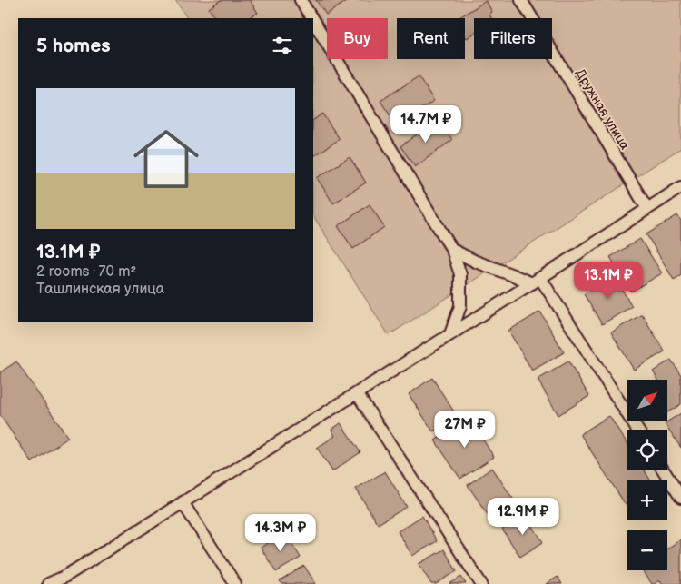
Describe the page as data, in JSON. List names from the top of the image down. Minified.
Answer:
{"streets":{"street":["Дружная улица"]},"north":"top right","page":{"chip":["Buy","Rent","Filters"],"heading":"5 homes","list":[{"name":"13.1M ₽","note":"2 rooms · 70 m² · Ташлинская улица"}],"price":["14.7M ₽","13.1M ₽","27M ₽","12.9M ₽","14.3M ₽"],"map_buttons":["+","−"]}}
